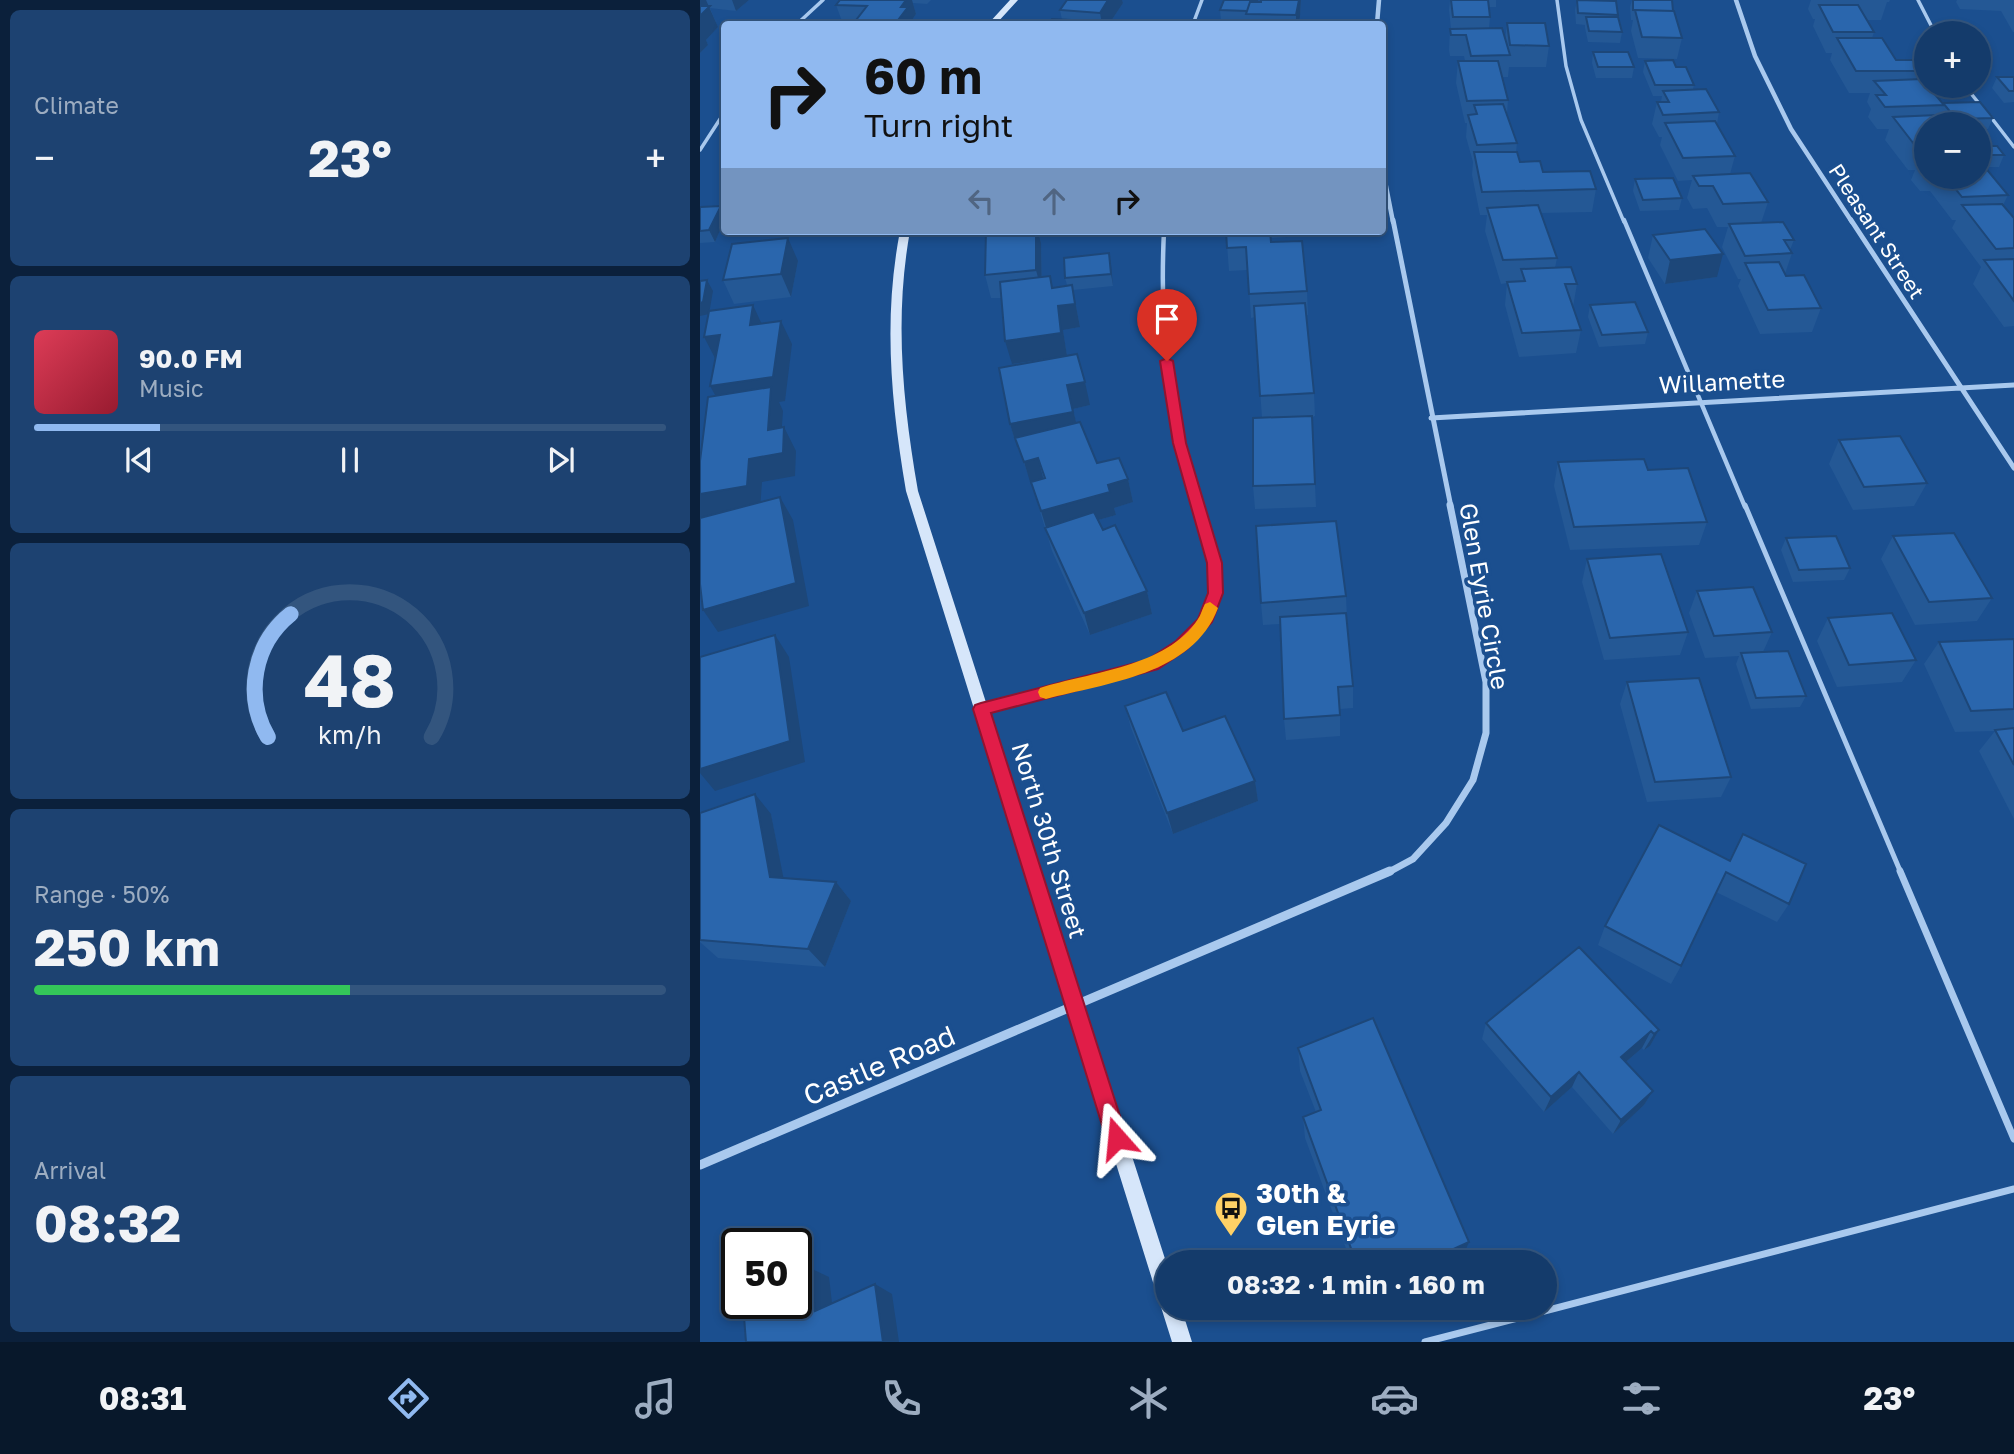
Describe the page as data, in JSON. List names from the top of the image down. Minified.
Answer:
{"streets":{"main road":["North 30th Street"],"street":["Pleasant Street","Willamette","Glen Eyrie Circle","Castle Road"]},"crossings":[["Pleasant Street","Willamette"],["Willamette","Glen Eyrie Circle"],["Glen Eyrie Circle","North 30th Street"],["Glen Eyrie Circle","Castle Road"],["North 30th Street","Castle Road"]],"places":{"bus stop":["30th & Glen Eyrie"]},"page":{"tile":["Climate",["Range · 50%","250 km"],["Arrival","08:32"]],"map_buttons":["+","−"],"turn":["60 m","Turn right"],"heat":["−","23°","+"],"song":["90.0 FM","Music"],"limit":"50","trip":"08:32 · 1 min · 160 m","tabs":["08:31","23°"],"gauge":["48","km/h"]}}
